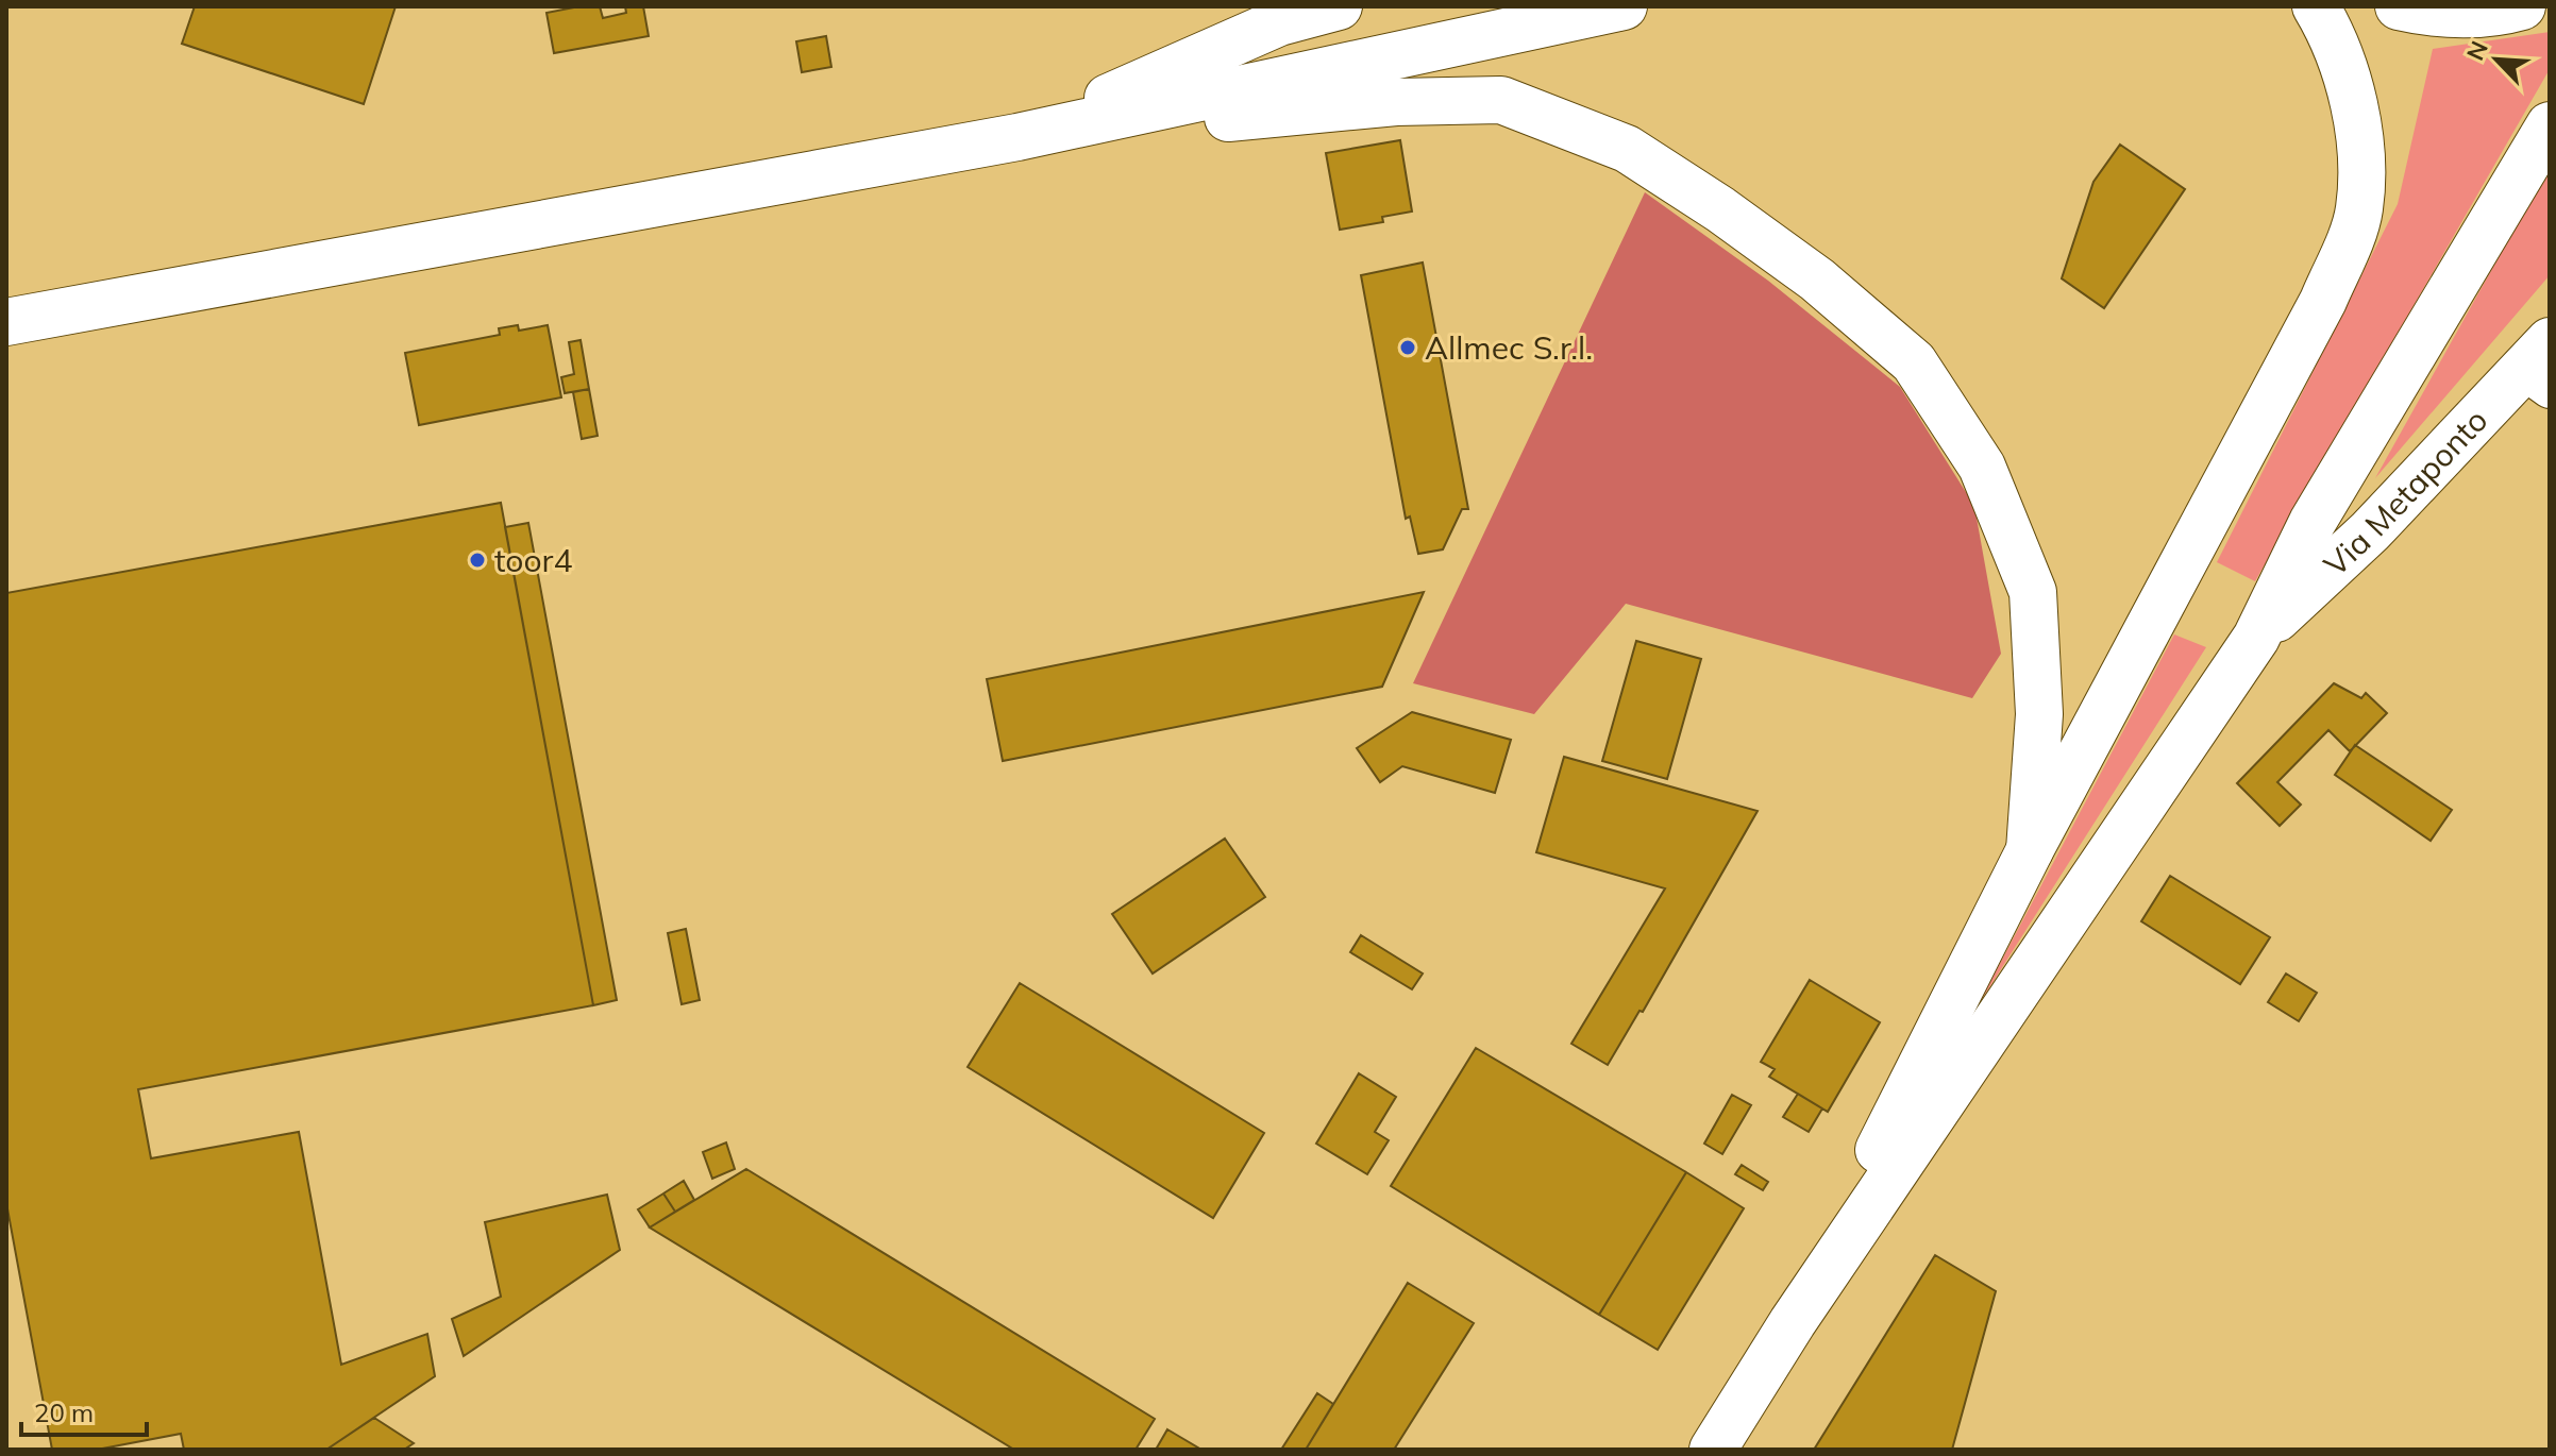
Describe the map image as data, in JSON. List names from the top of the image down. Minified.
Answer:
{"streets":{"main road":["Via Metaponto"]},"places":["Allmec S.r.l.","toor4"],"scale_bar":"20 m","north":"top left"}
